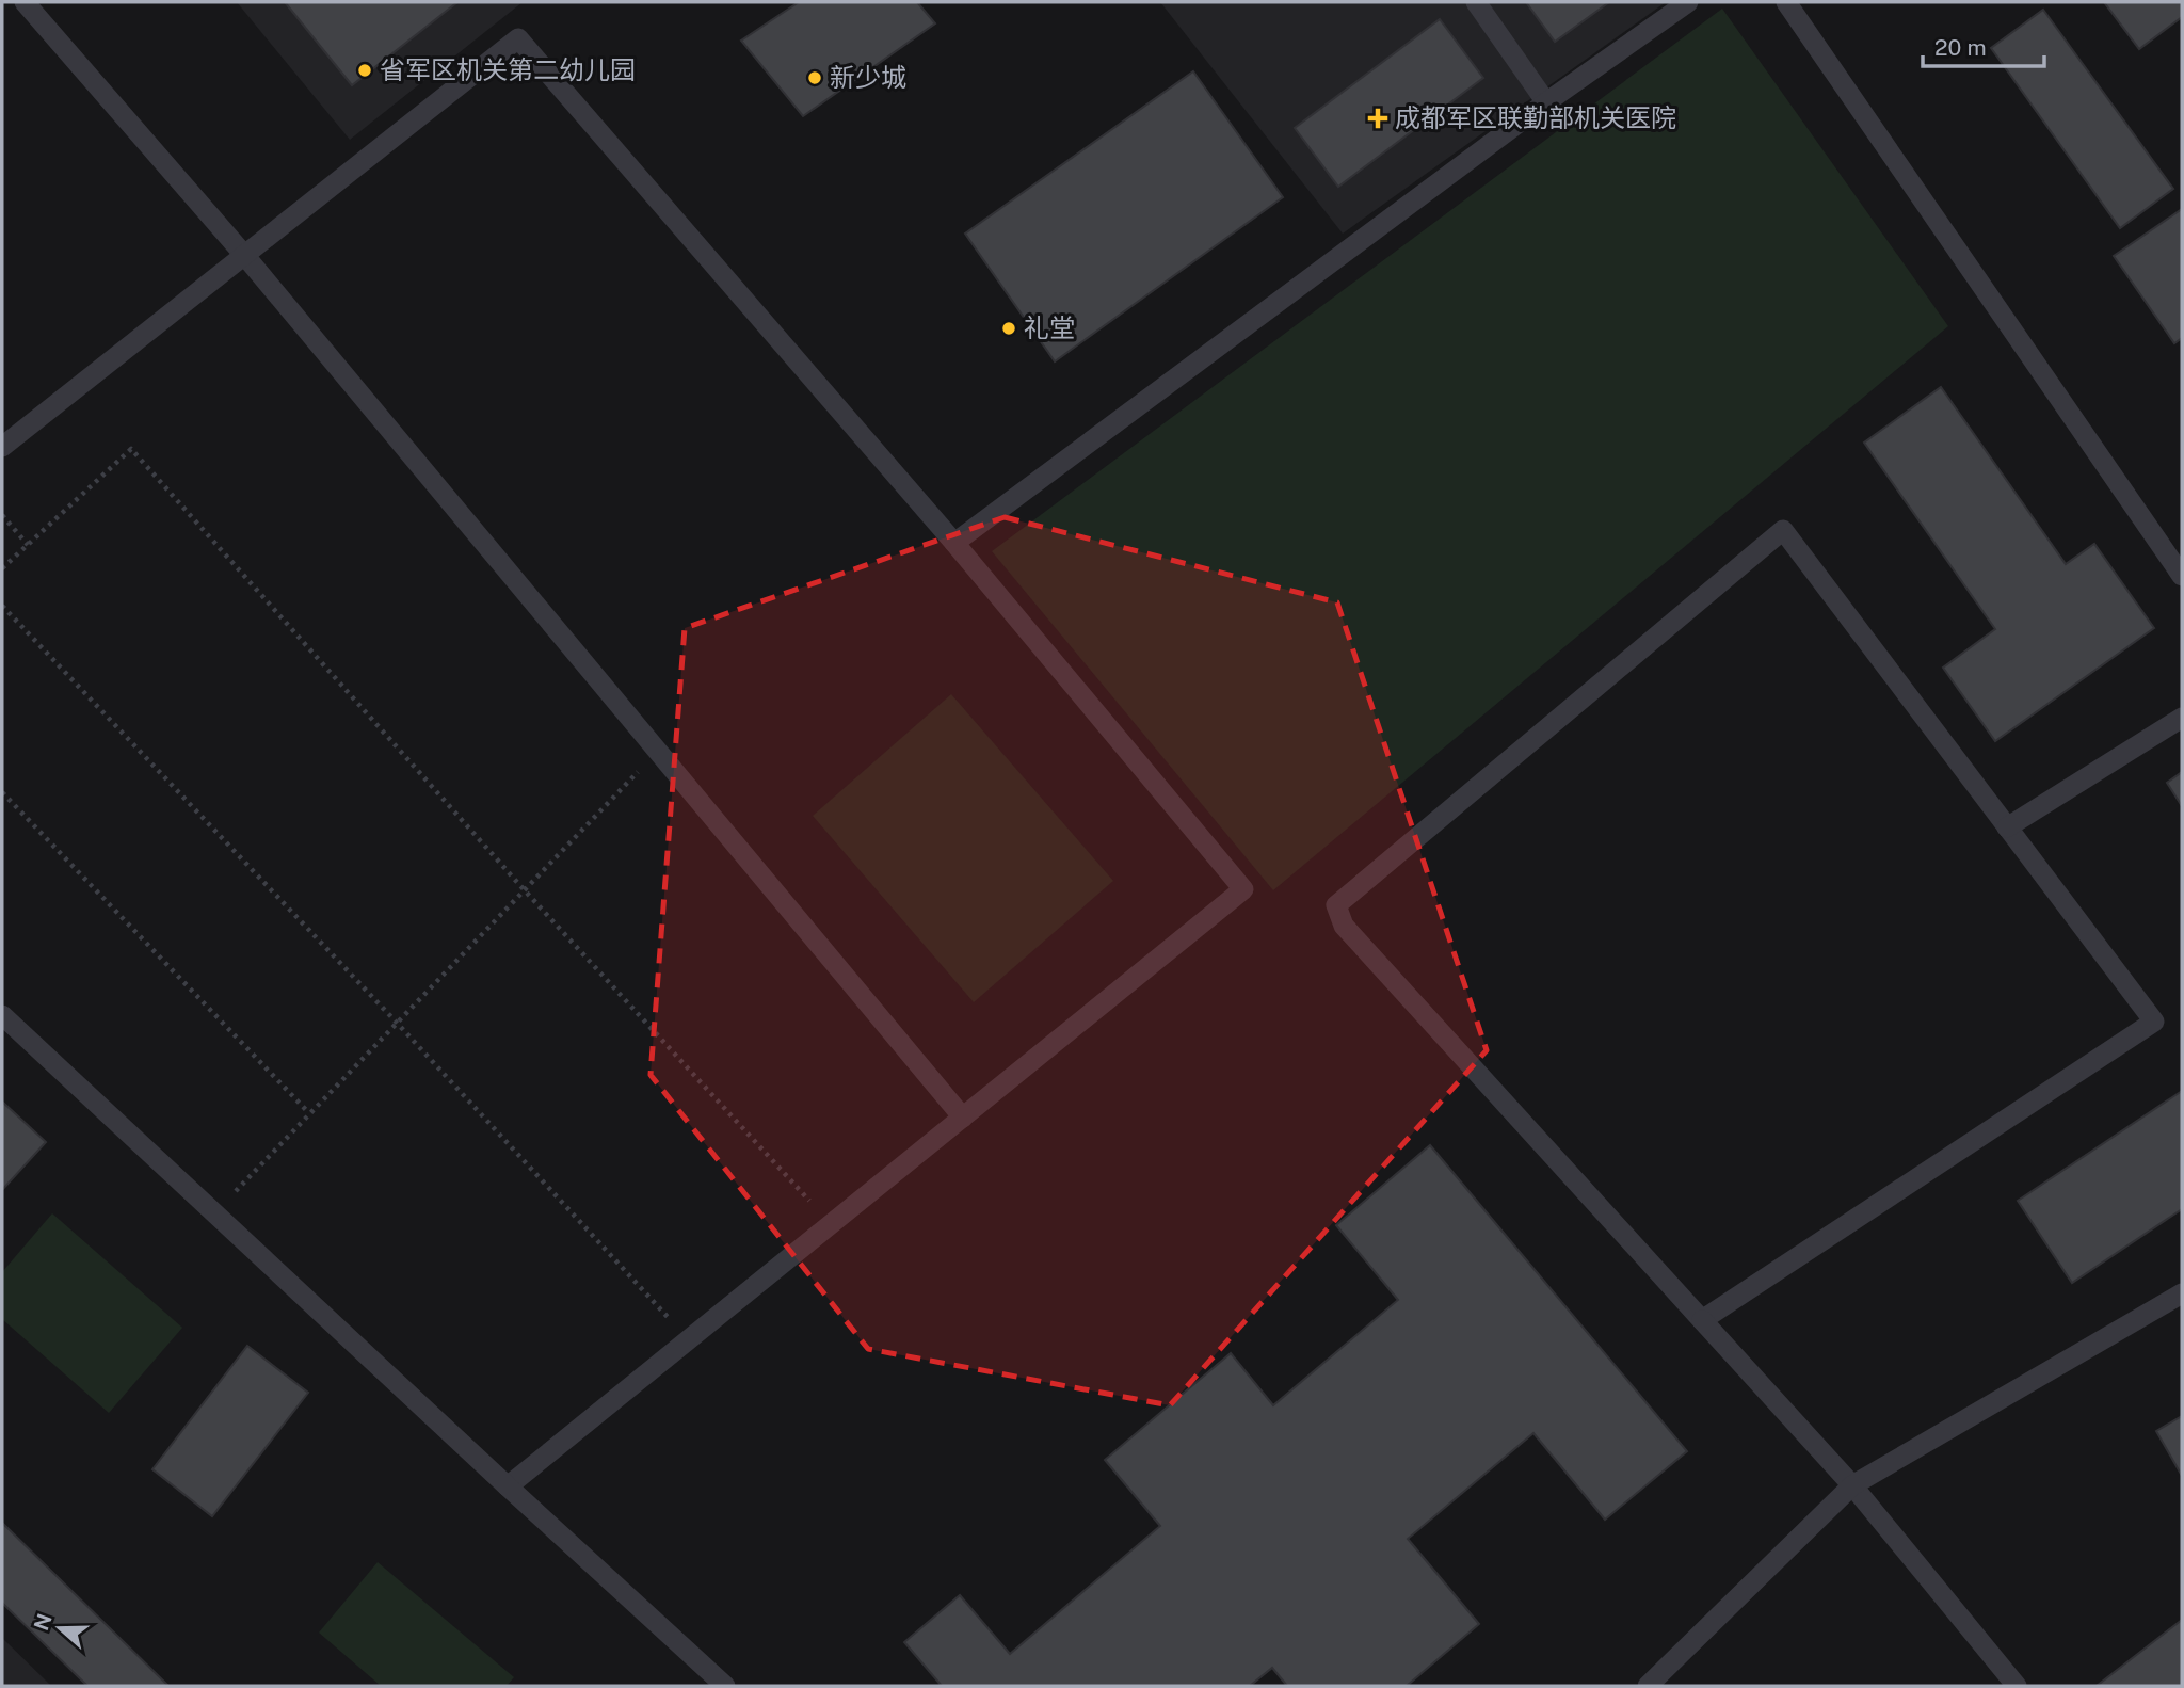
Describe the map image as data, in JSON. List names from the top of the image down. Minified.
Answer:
{"places":{"other":["省军区机关第二幼儿园","新少城","礼堂"],"health":["成都军区联勤部机关医院"]},"scale_bar":"20 m","north":"left"}
